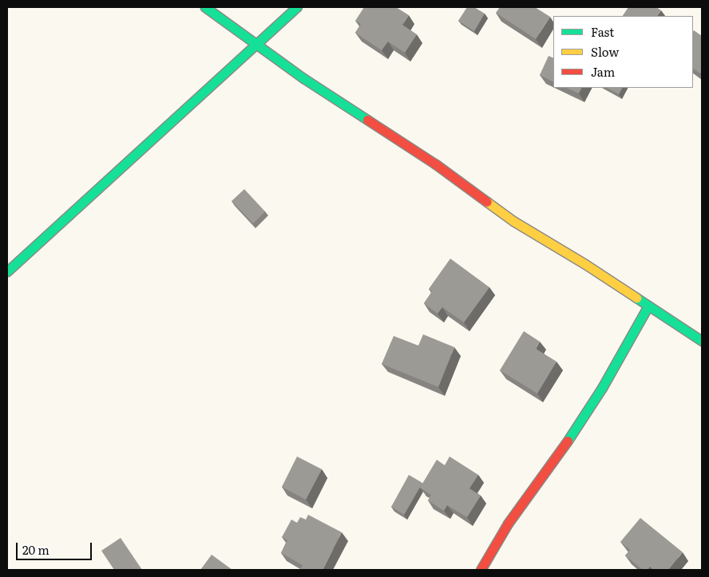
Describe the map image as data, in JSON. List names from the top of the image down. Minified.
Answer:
{"legend":["Fast","Slow","Jam"],"scale_bar":"20 m"}
